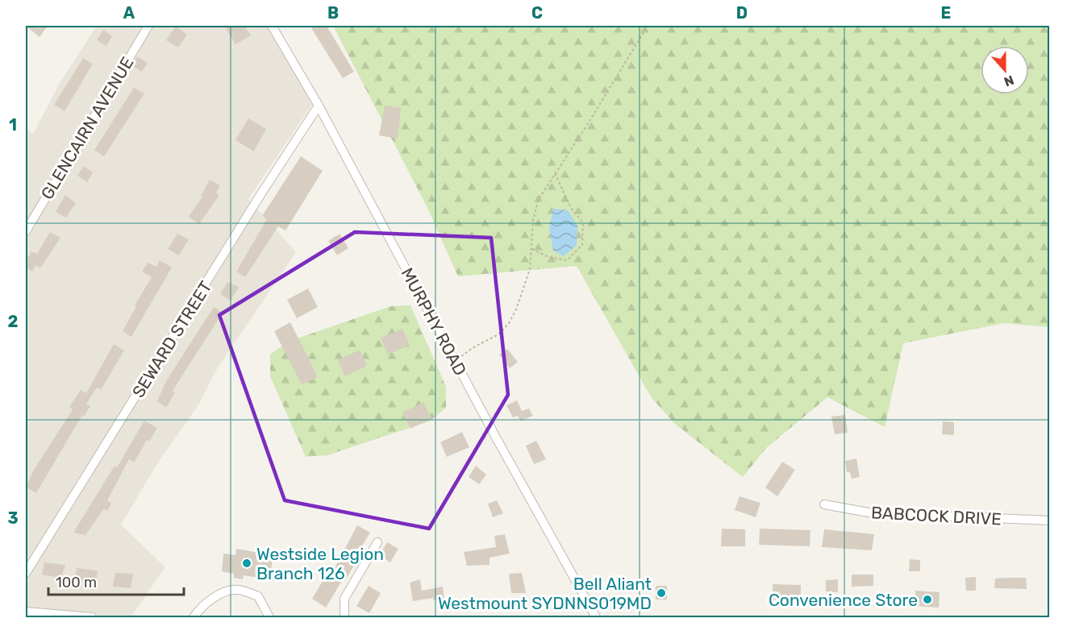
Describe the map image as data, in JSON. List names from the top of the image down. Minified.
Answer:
{"streets":{"street":["GLENCAIRN AVENUE","MURPHY ROAD","SEWARD STREET","BABCOCK DRIVE"]},"crossings":[["MURPHY ROAD","SEWARD STREET"]],"places":["Westside Legion Branch 126","Bell Aliant Westmount SYDNNS019MD","Convenience Store"],"scale_bar":"100 m","north":"bottom","grid":{"columns":["A","B","C","D","E"],"rows":["1","2","3"]}}
